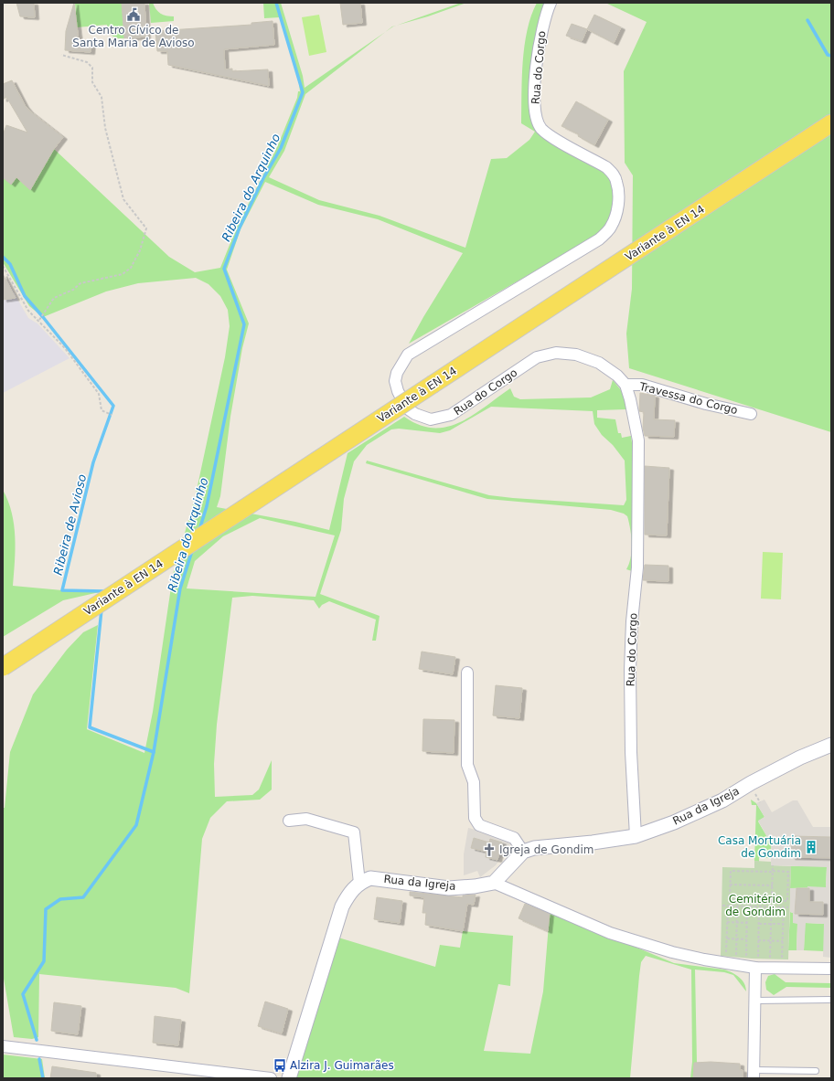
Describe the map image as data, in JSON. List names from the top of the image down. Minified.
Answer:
{"streets":{"main road":["Variante à EN 14"],"street":["Rua do Corgo","Travessa do Corgo","Rua da Igreja"]},"crossings":[["Rua do Corgo","Travessa do Corgo"],["Rua do Corgo","Rua da Igreja"]],"water":["Ribeira do Arquinho","Ribeira de Avioso"],"parks":["Cemitério de Gondim"],"places":{"public building":["Centro Cívico de Santa Maria de Avioso"],"building":["Casa Mortuária de Gondim"],"church":["Igreja de Gondim"],"bus stop":["Alzira J. Guimarães"]}}
